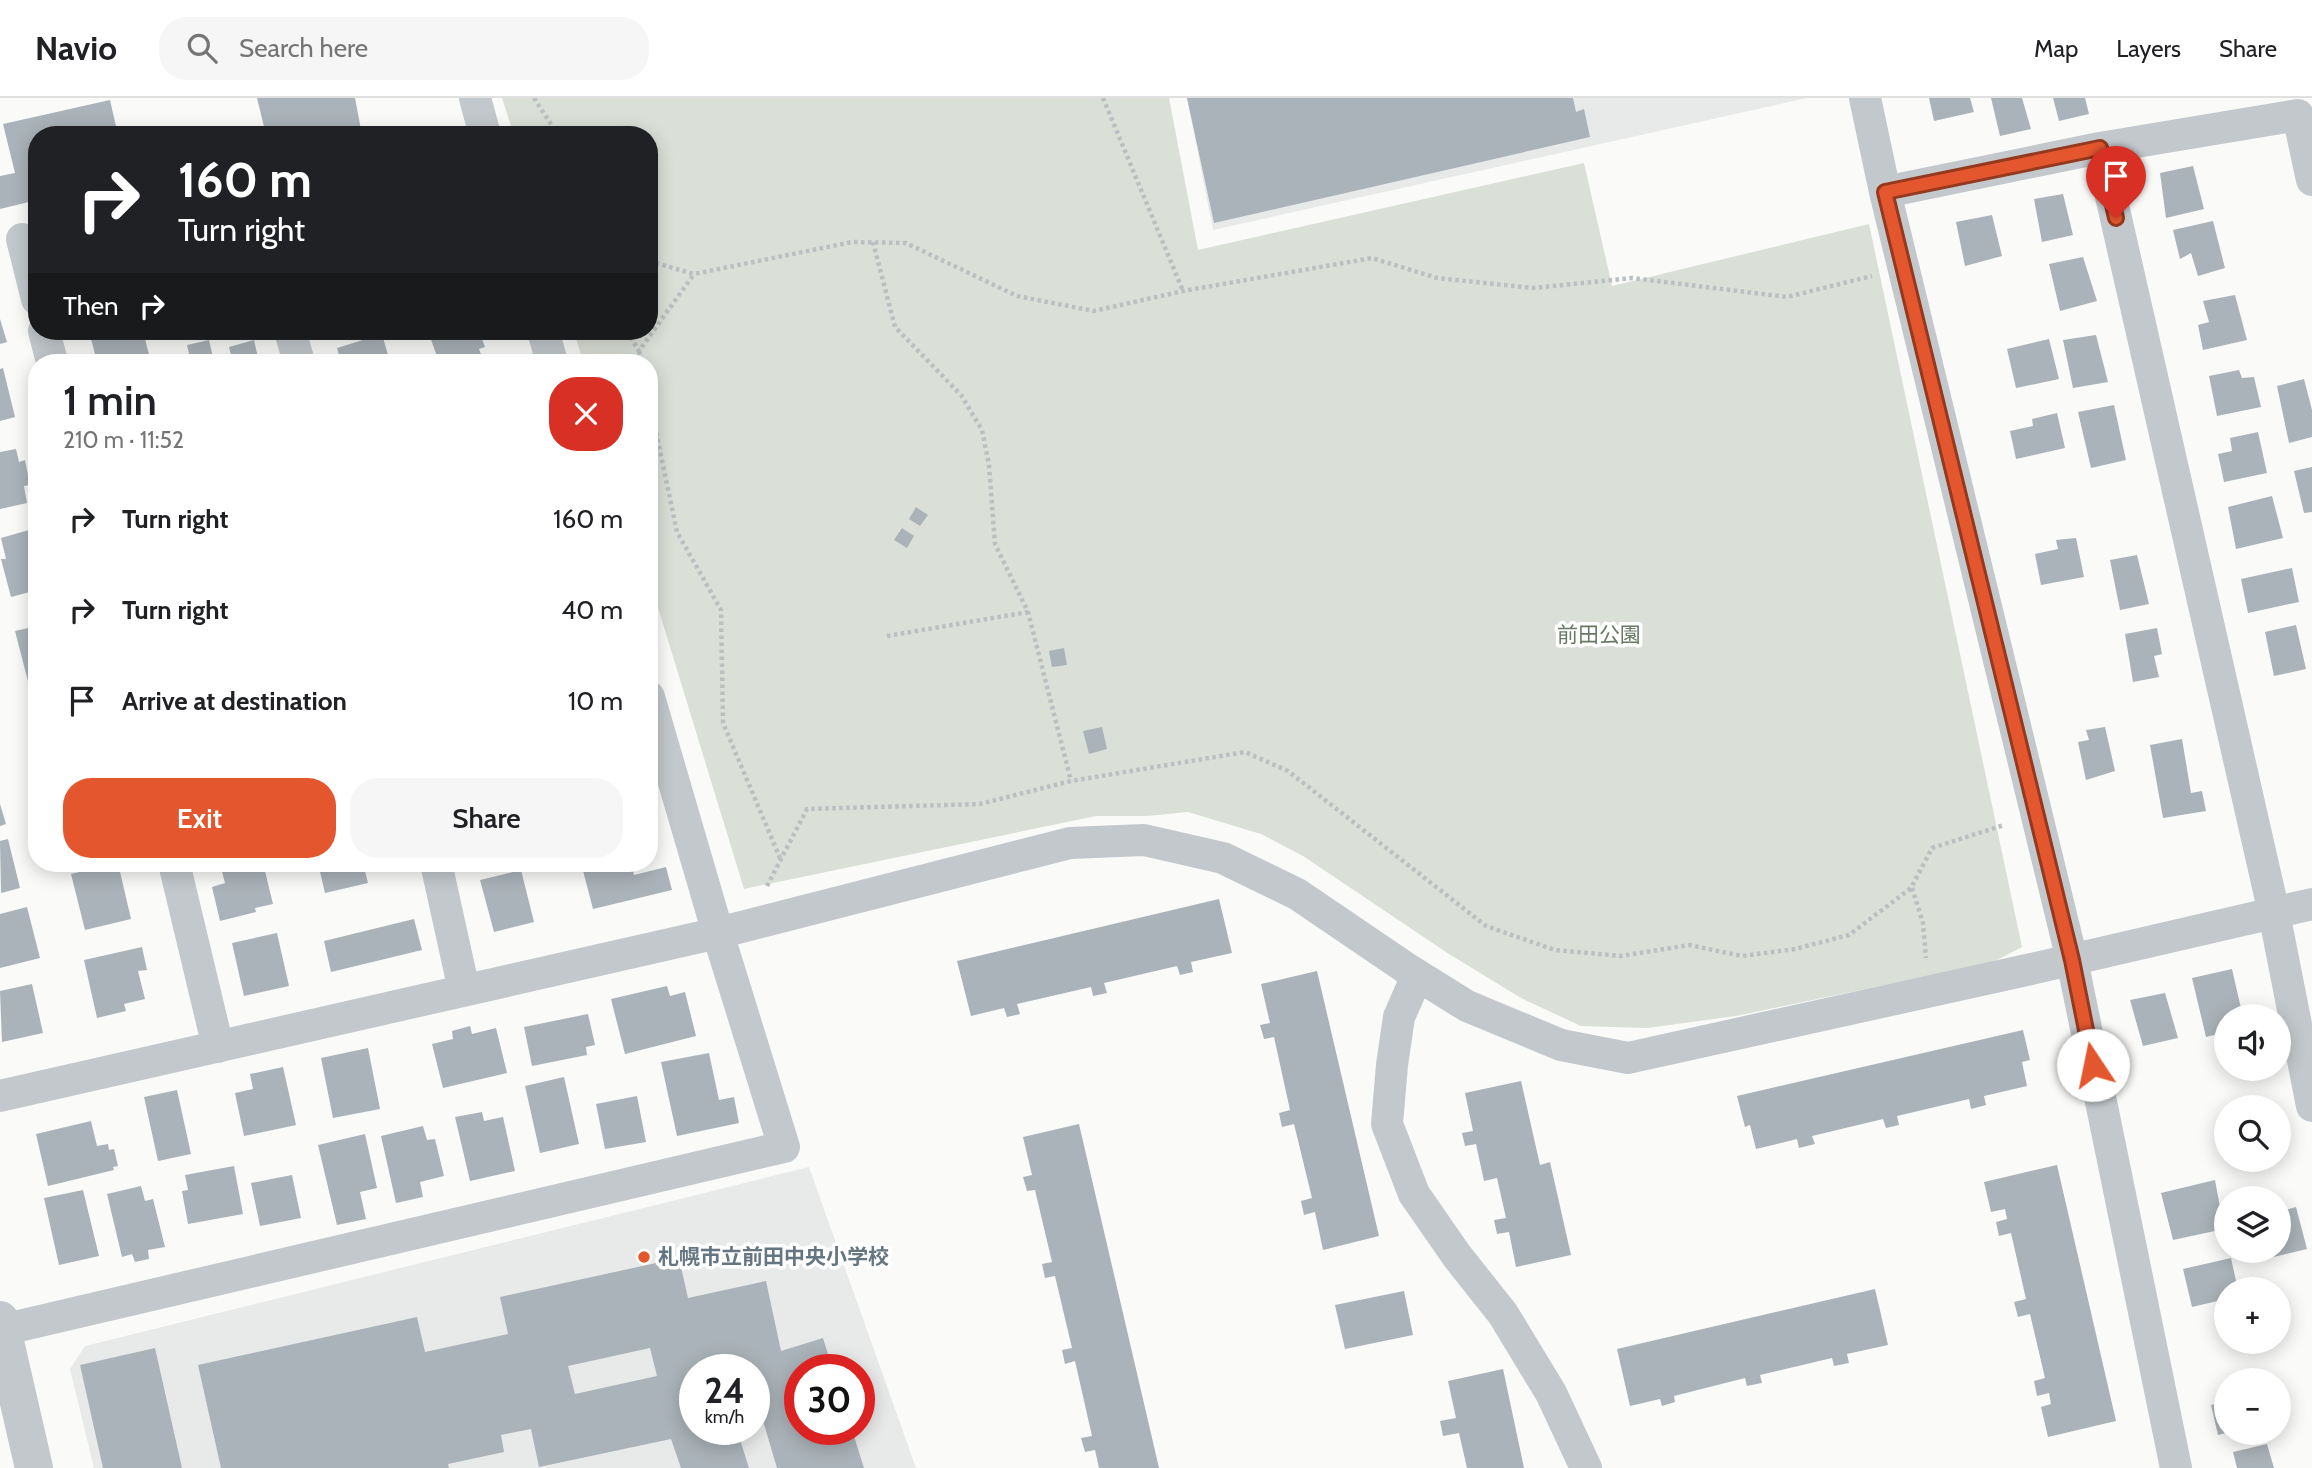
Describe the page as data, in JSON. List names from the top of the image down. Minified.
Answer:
{"parks":["前田公園"],"places":["札幌市立前田中央小学校"],"page":{"header":"Navio","search":"Search here","nav":["Map","Layers","Share"],"turn":["160 m","Turn right"],"then":"Then","heading":["1 min","210 m · 11:52"],"list":[{"name":"Turn right","value":"160 m"},{"name":"Turn right","value":"40 m"},{"name":"Arrive at destination","value":"10 m"}],"buttons":["Exit","Share"],"map_buttons":["+","−"],"speed":"24 km/h","limit":"30"}}
